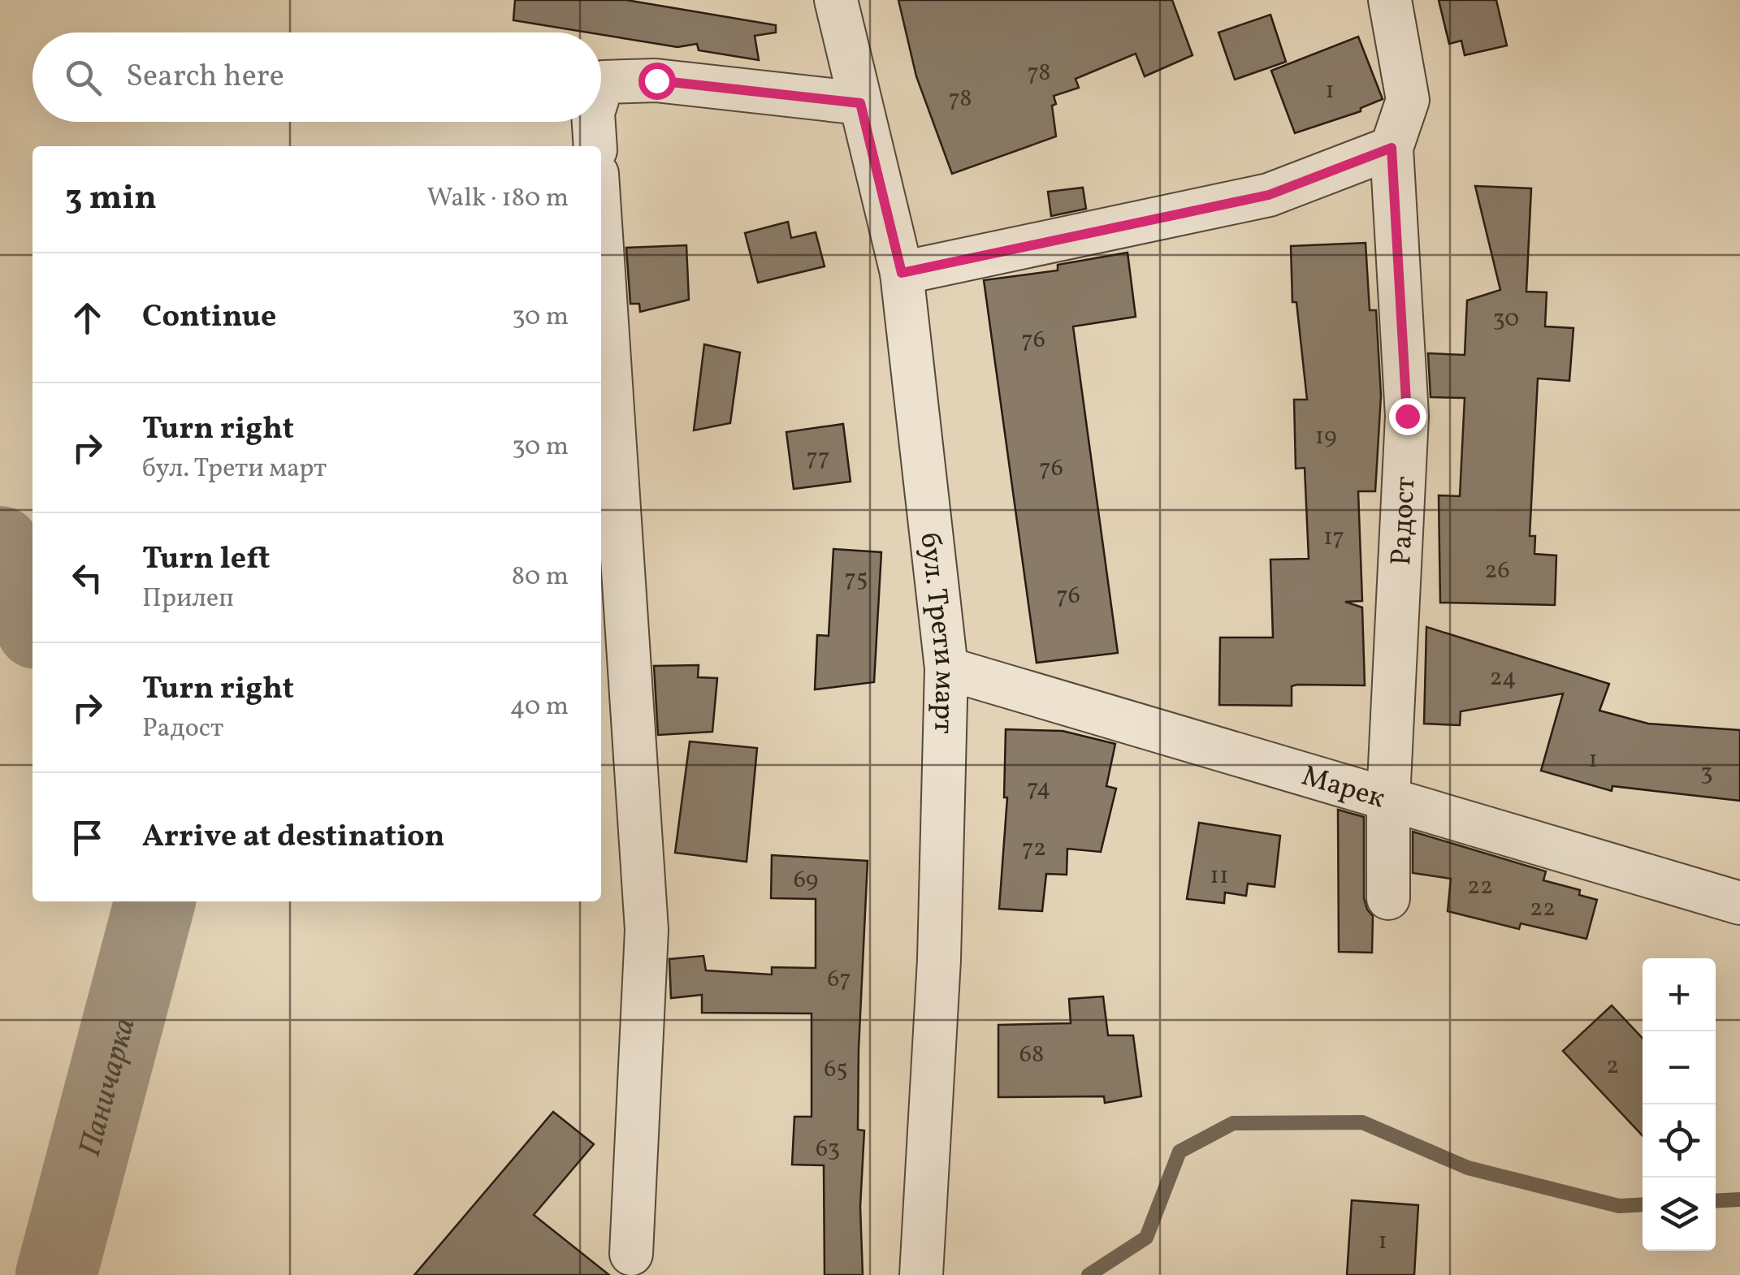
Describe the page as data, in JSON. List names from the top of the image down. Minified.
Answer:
{"streets":{"street":["Радост","бул. Трети март","Марек"]},"crossings":[["Радост","Марек"],["бул. Трети март","Марек"]],"water":["Паничарка"],"house_numbers":["78","1","78","30","76","19","77","76","17","26","75","76","24","1","3","74","72","11","69","22","22","67","68","2","65","63","1"],"page":{"search":"Search here","heading":["3 min","Walk · 180 m"],"list":[["Continue","30 m"],["Turn right","бул. Трети март","30 m"],["Turn left","Прилеп","80 m"],["Turn right","Радост","40 m"],"Arrive at destination"],"map_buttons":["+","−"]}}
